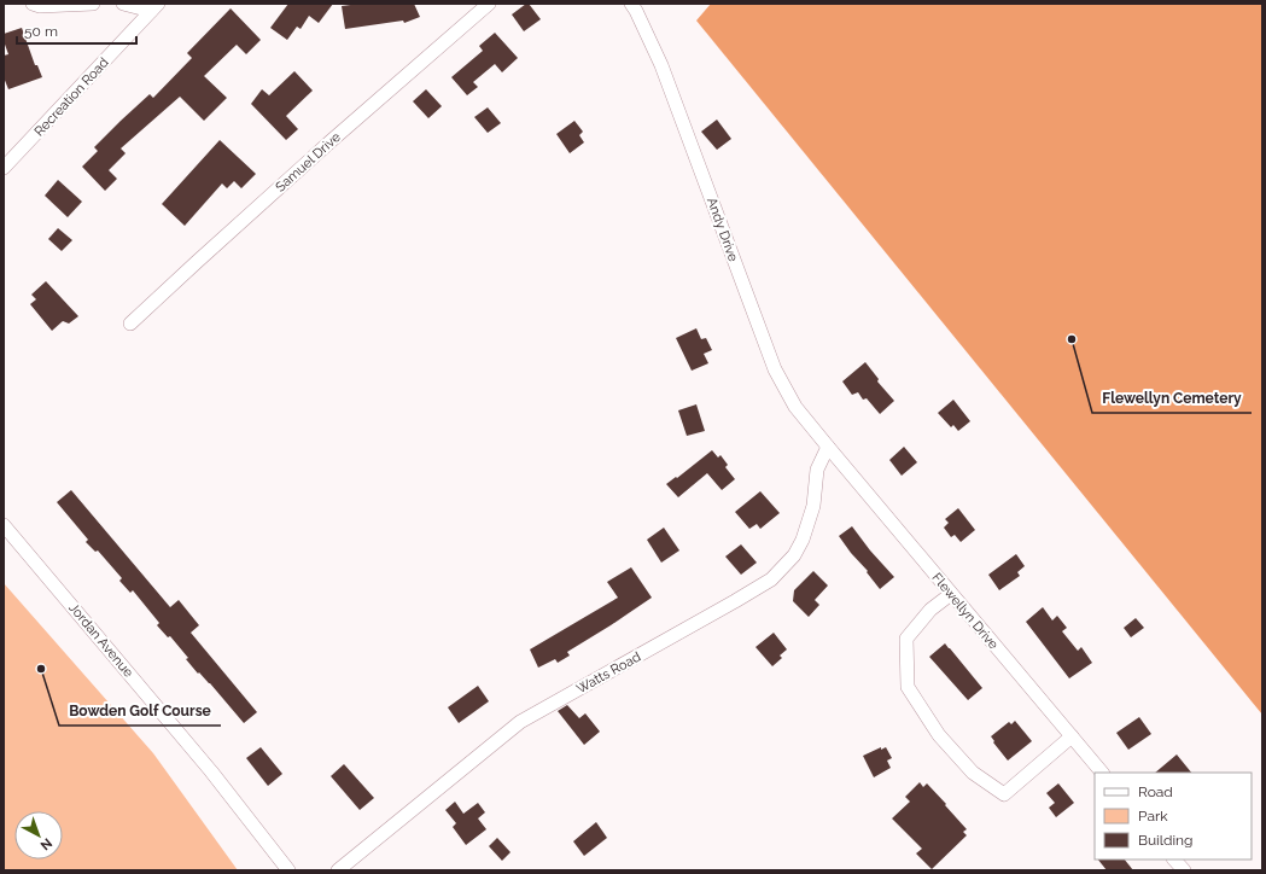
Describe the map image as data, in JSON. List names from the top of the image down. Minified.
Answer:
{"streets":{"street":["Recreation Road","Samuel Drive","Andy Drive","Flewellyn Drive","Jordan Avenue","Watts Road"]},"crossings":[["Andy Drive","Flewellyn Drive"],["Andy Drive","Watts Road"],["Flewellyn Drive","Watts Road"]],"places":["Flewellyn Cemetery","Bowden Golf Course"],"legend":["Road","Park","Building"],"scale_bar":"50 m","north":"bottom right"}
